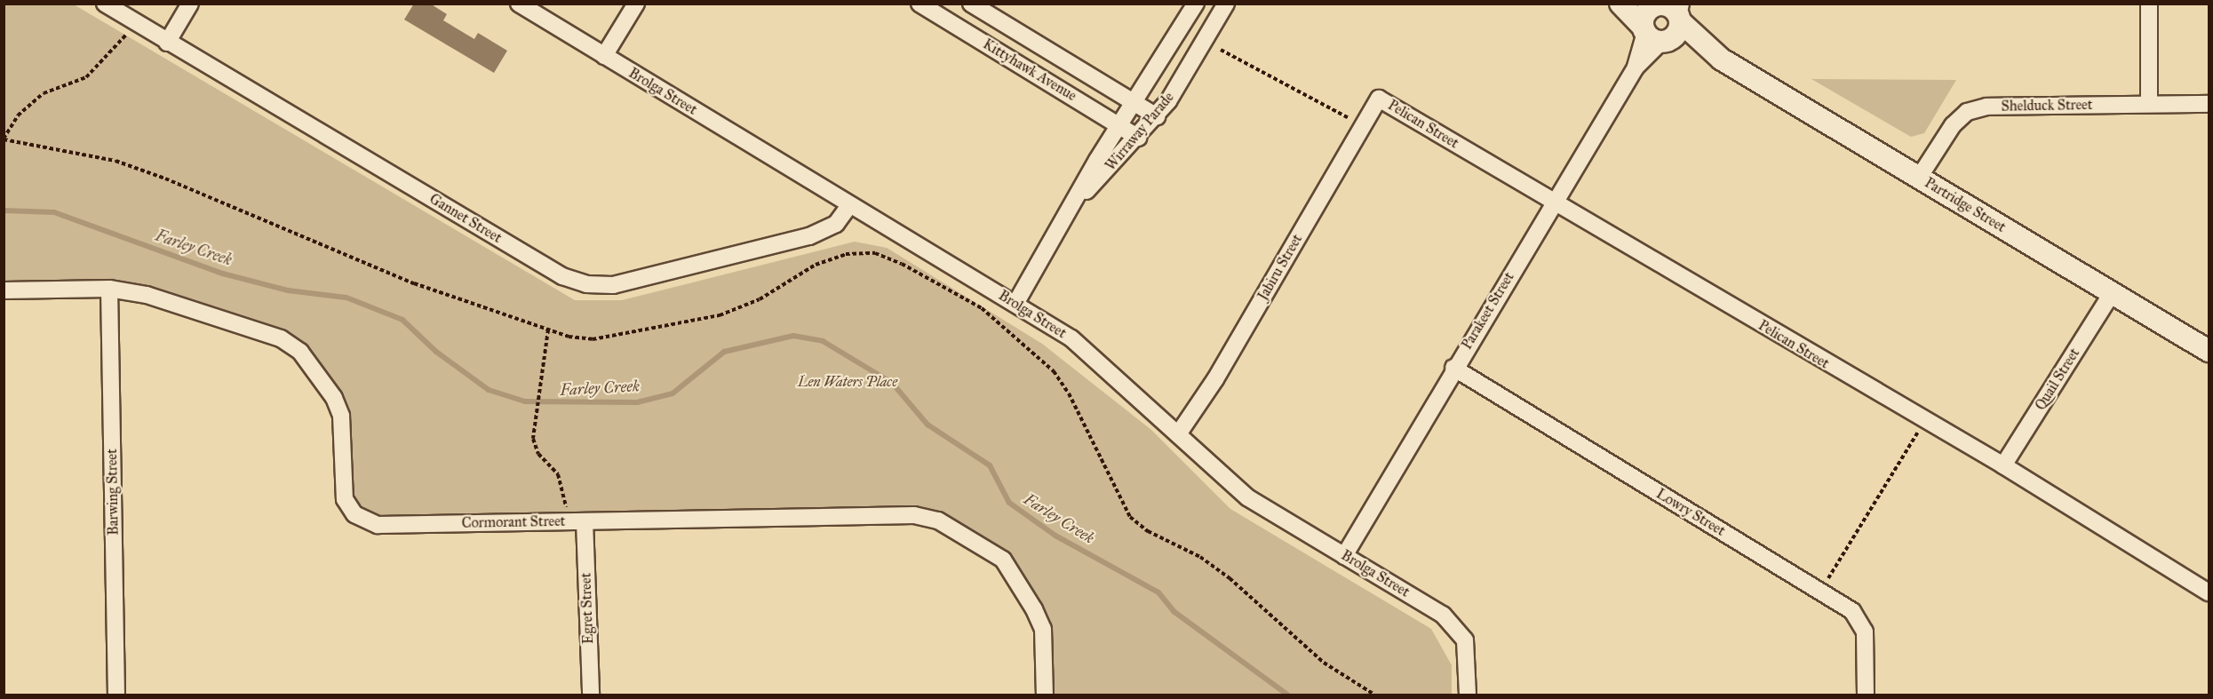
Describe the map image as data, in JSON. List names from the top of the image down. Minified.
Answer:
{"streets":{"street":["Kittyhawk Avenue","Brolga Street","Shelduck Street","Pelican Street","Wirraway Parade","Partridge Street","Gannet Street","Jabiru Street","Parakeet Street","Quail Street","Barwing Street","Lowry Street","Cormorant Street","Egret Street"]},"crossings":[["Kittyhawk Avenue","Wirraway Parade"],["Brolga Street","Wirraway Parade"],["Brolga Street","Gannet Street"],["Brolga Street","Jabiru Street"],["Brolga Street","Parakeet Street"],["Shelduck Street","Partridge Street"],["Pelican Street","Jabiru Street"],["Pelican Street","Parakeet Street"],["Pelican Street","Quail Street"],["Partridge Street","Parakeet Street"],["Partridge Street","Quail Street"],["Parakeet Street","Lowry Street"],["Barwing Street","Cormorant Street"],["Cormorant Street","Egret Street"]],"water":["Farley Creek"],"parks":["Len Waters Place"]}
